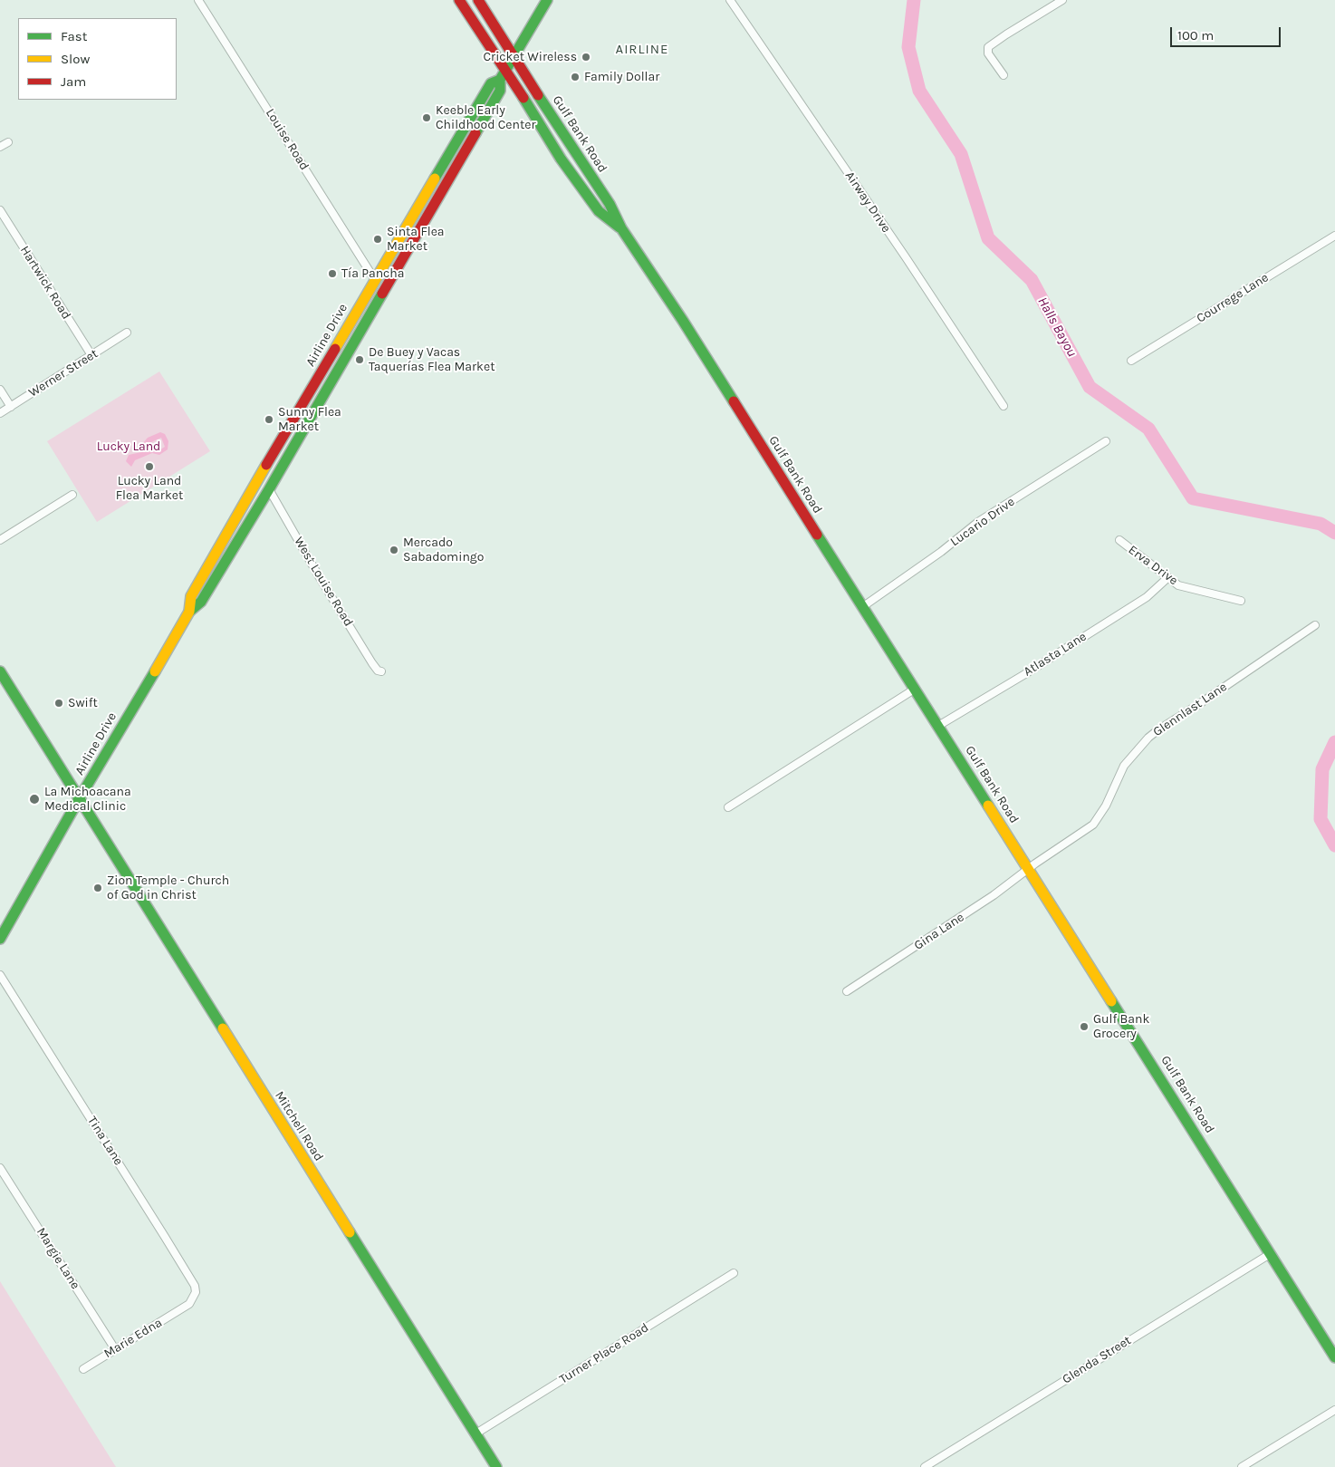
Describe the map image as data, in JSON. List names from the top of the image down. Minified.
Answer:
{"streets":{"main road":["Gulf Bank Road","Airline Drive","Mitchell Road"],"street":["Louise Road","Airway Drive","Hartwick Road","Courrege Lane","Werner Street","Lucario Drive","Erva Drive","West Louise Road","Atlasta Lane","Glennlast Lane","Gina Lane","Tina Lane","Margie Lane","Marie Edna","Turner Place Road","Glenda Street"]},"crossings":[["Gulf Bank Road","Airline Drive"],["Gulf Bank Road","Lucario Drive"],["Gulf Bank Road","Atlasta Lane"],["Gulf Bank Road","Glennlast Lane"],["Gulf Bank Road","Gina Lane"],["Gulf Bank Road","Glenda Street"],["Louise Road","Airline Drive"],["Hartwick Road","Werner Street"],["Airline Drive","West Louise Road"],["Airline Drive","Mitchell Road"],["Erva Drive","Atlasta Lane"],["Glennlast Lane","Gina Lane"],["Mitchell Road","Turner Place Road"],["Tina Lane","Marie Edna"],["Margie Lane","Marie Edna"]],"districts":["AIRLINE"],"water":["Halls Bayou"],"parks":["Lucky Land"],"places":["Cricket Wireless","Family Dollar","Keeble Early Childhood Center","Sinta Flea Market","Tía Pancha","De Buey y Vacas Taquerías Flea Market","Sunny Flea Market","Lucky Land Flea Market","Mercado Sabadomingo","Swift","La Michoacana Medical Clinic","Zion Temple - Church of God in Christ","Gulf Bank Grocery"],"legend":["Fast","Slow","Jam"],"scale_bar":"100 m"}
